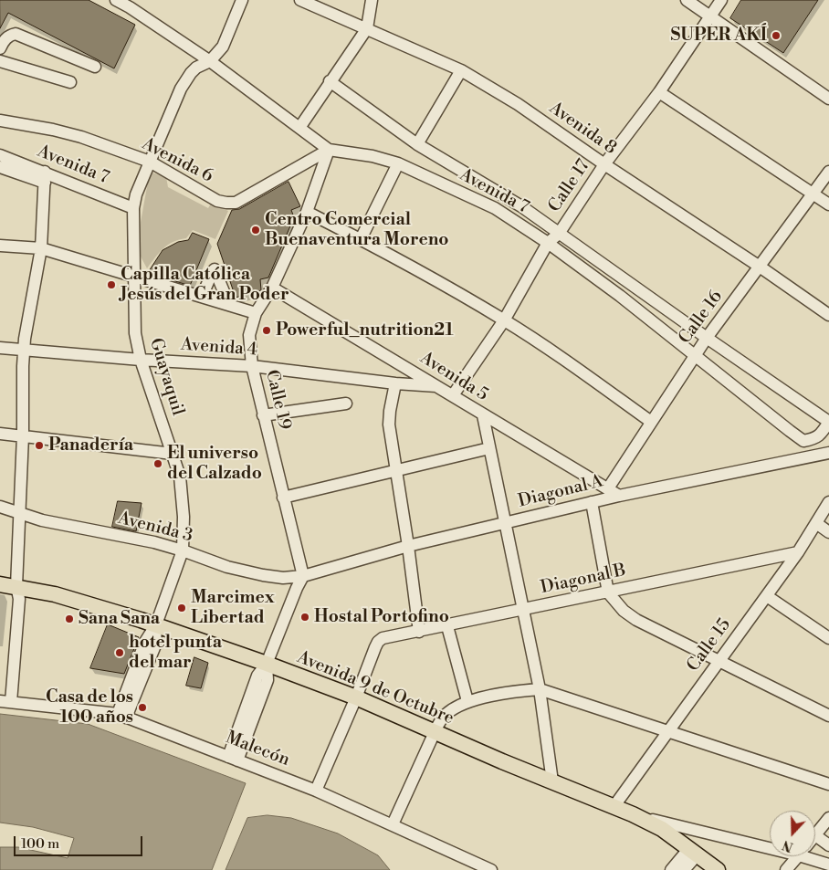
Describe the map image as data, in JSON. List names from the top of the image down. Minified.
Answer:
{"streets":{"main road":["Avenida 9 de Octubre"],"street":["Avenida 8","Avenida 6","Avenida 7","Calle 17","Calle 16","Avenida 4","Guayaquil","Avenida 5","Calle 19","Diagonal A","Avenida 3","Diagonal B","Calle 15","Malecón"]},"crossings":[["Avenida 8","Calle 17"],["Avenida 8","Calle 16"],["Avenida 6","Avenida 7"],["Avenida 6","Guayaquil"],["Avenida 6","Calle 19"],["Avenida 7","Calle 17"],["Avenida 7","Calle 16"],["Avenida 7","Guayaquil"],["Avenida 7","Calle 19"],["Calle 17","Avenida 5"],["Calle 16","Avenida 5"],["Avenida 4","Guayaquil"],["Avenida 4","Avenida 5"],["Avenida 4","Calle 19"],["Guayaquil","Avenida 3"],["Guayaquil","Avenida 9 de Octubre"],["Guayaquil","Malecón"],["Avenida 5","Calle 19"],["Avenida 5","Diagonal A"],["Calle 19","Diagonal A"],["Calle 19","Avenida 3"],["Diagonal A","Avenida 3"],["Diagonal B","Calle 15"],["Diagonal B","Avenida 9 de Octubre"],["Calle 15","Avenida 9 de Octubre"]],"places":["SUPER AKÍ","Centro Comercial Buenaventura Moreno","Capilla Católica Jesús del Gran Poder","Powerful_nutrition21","Panadería","El universo del Calzado","Marcimex Libertad","Hostal Portofino","Sana Sana","hotel punta del mar","Casa de los 100 años"],"scale_bar":"100 m","north":"bottom"}
